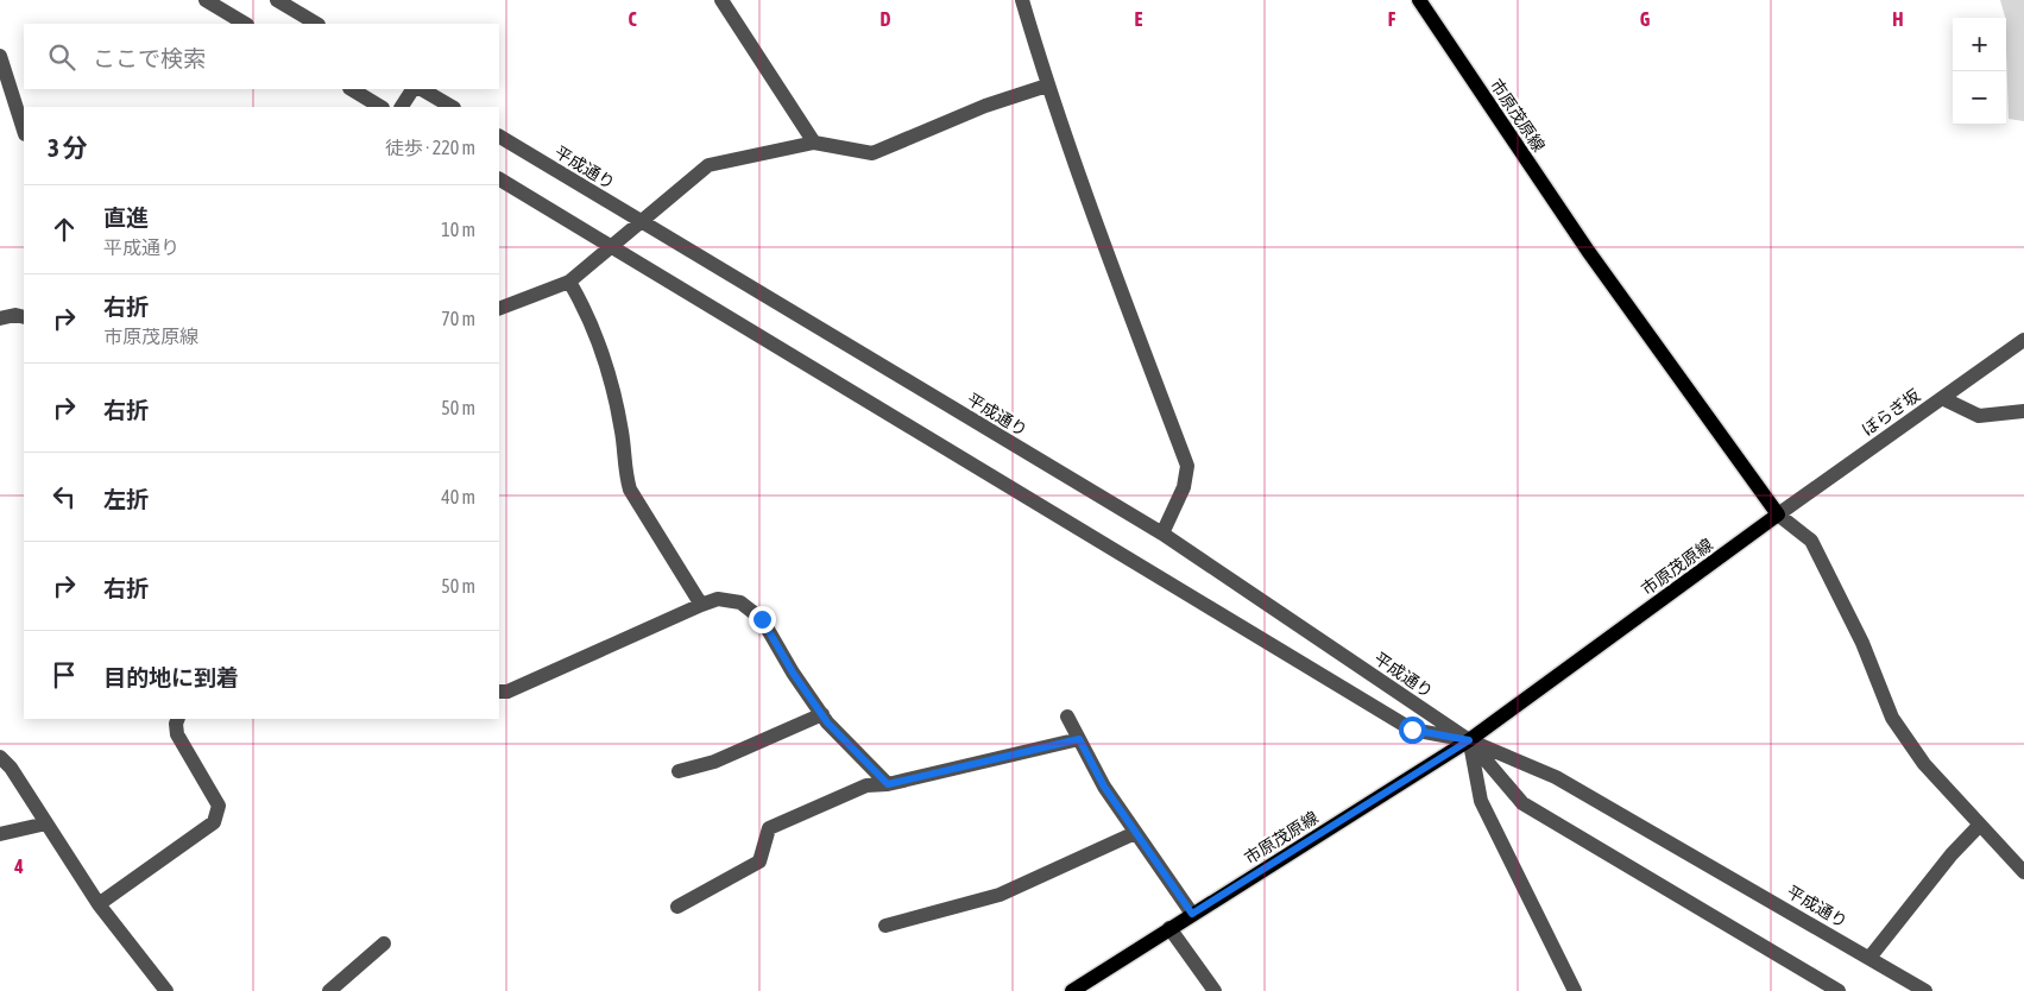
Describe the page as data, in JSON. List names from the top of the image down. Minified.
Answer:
{"streets":{"main road":["市原茂原線"],"street":["平成通り","ぼらぎ坂"]},"crossings":[["市原茂原線","平成通り"],["市原茂原線","ぼらぎ坂"]],"page":{"map_buttons":["+","−"],"search":"ここで検索","heading":["3 分","徒歩 · 220 m"],"list":[["直進","平成通り","10 m"],["右折","市原茂原線","70 m"],["右折","50 m"],["左折","40 m"],["右折","50 m"],"目的地に到着"]},"grid":{"columns":["C","D","E","F","G","H"],"rows":["4"]}}
